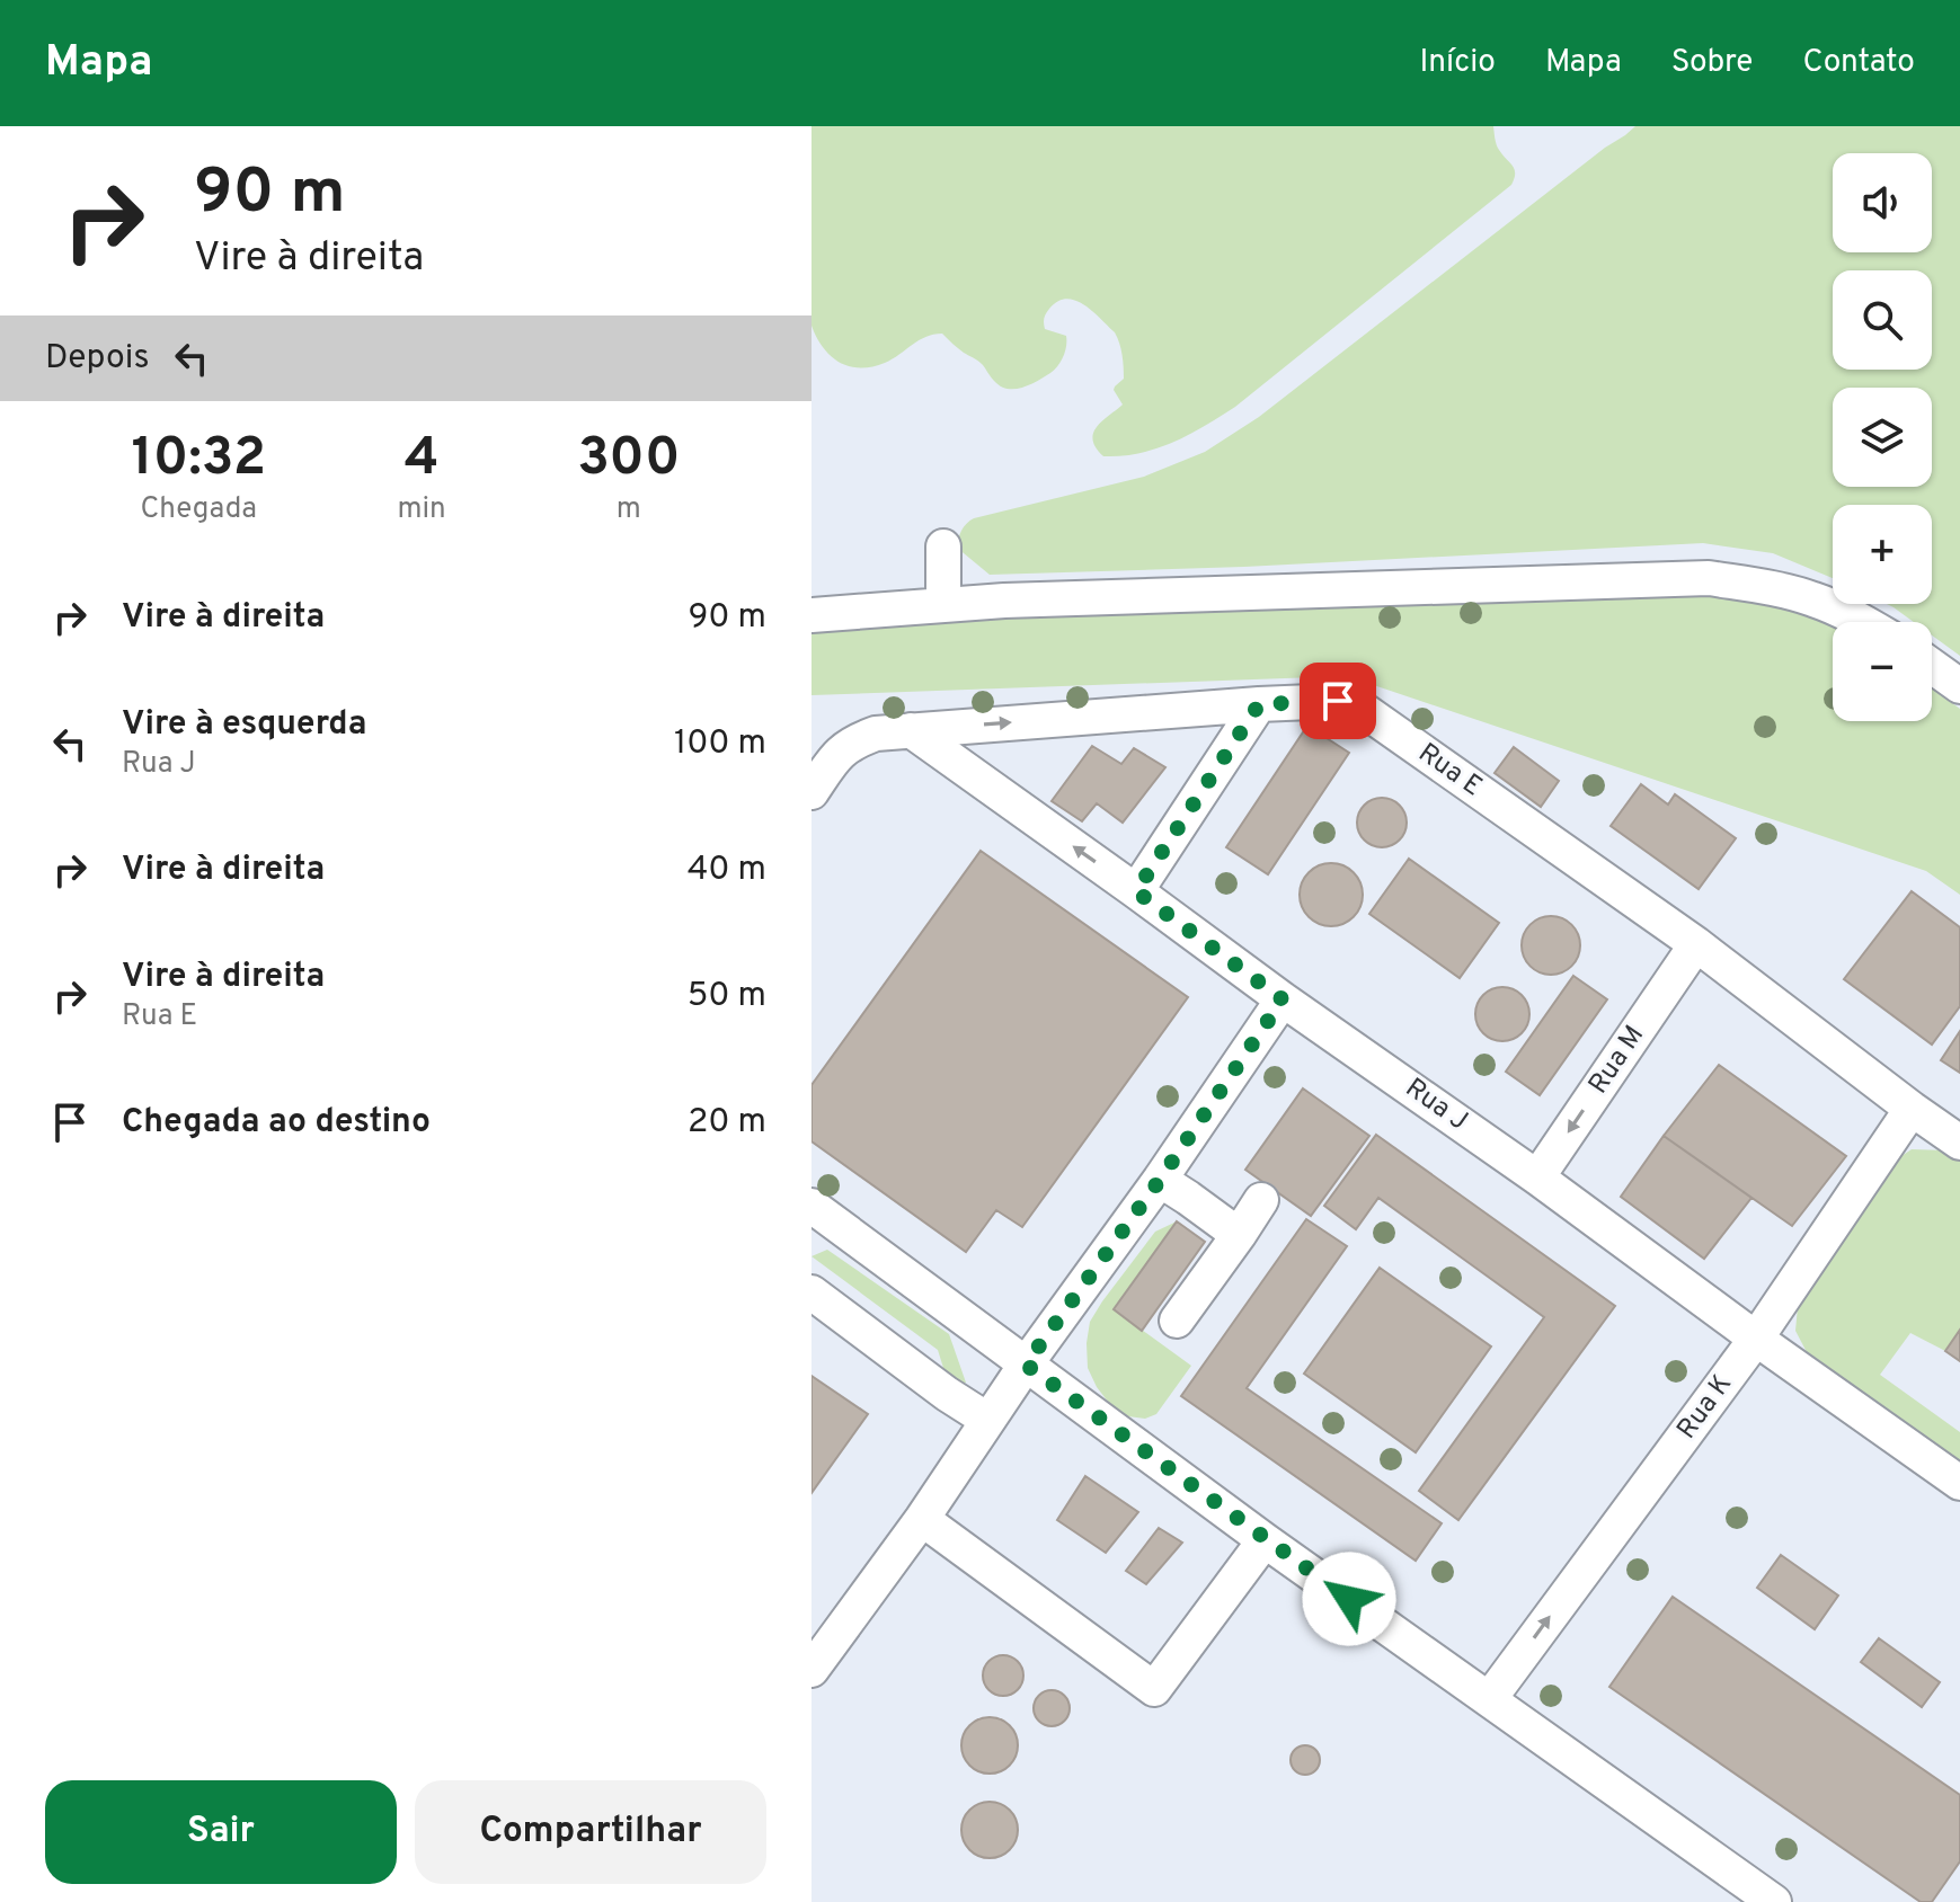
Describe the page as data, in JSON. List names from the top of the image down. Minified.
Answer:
{"streets":{"lane":["Rua E","Rua M","Rua J","Rua K"]},"crossings":[["Rua E","Rua M"],["Rua E","Rua J"],["Rua E","Rua K"],["Rua M","Rua J"],["Rua J","Rua K"]],"one_way":["Rua M","Rua K"],"page":{"header":"Mapa","nav":["Início","Mapa","Sobre","Contato"],"turn":["90 m","Vire à direita"],"map_buttons":["+","−"],"then":"Depois","eta":["10:32","Chegada","4","min","300","m"],"list":[{"name":"Vire à direita","value":"90 m"},{"name":"Vire à esquerda","note":"Rua J","value":"100 m"},{"name":"Vire à direita","value":"40 m"},{"name":"Vire à direita","note":"Rua E","value":"50 m"},{"name":"Chegada ao destino","value":"20 m"}],"buttons":["Sair","Compartilhar"]}}
